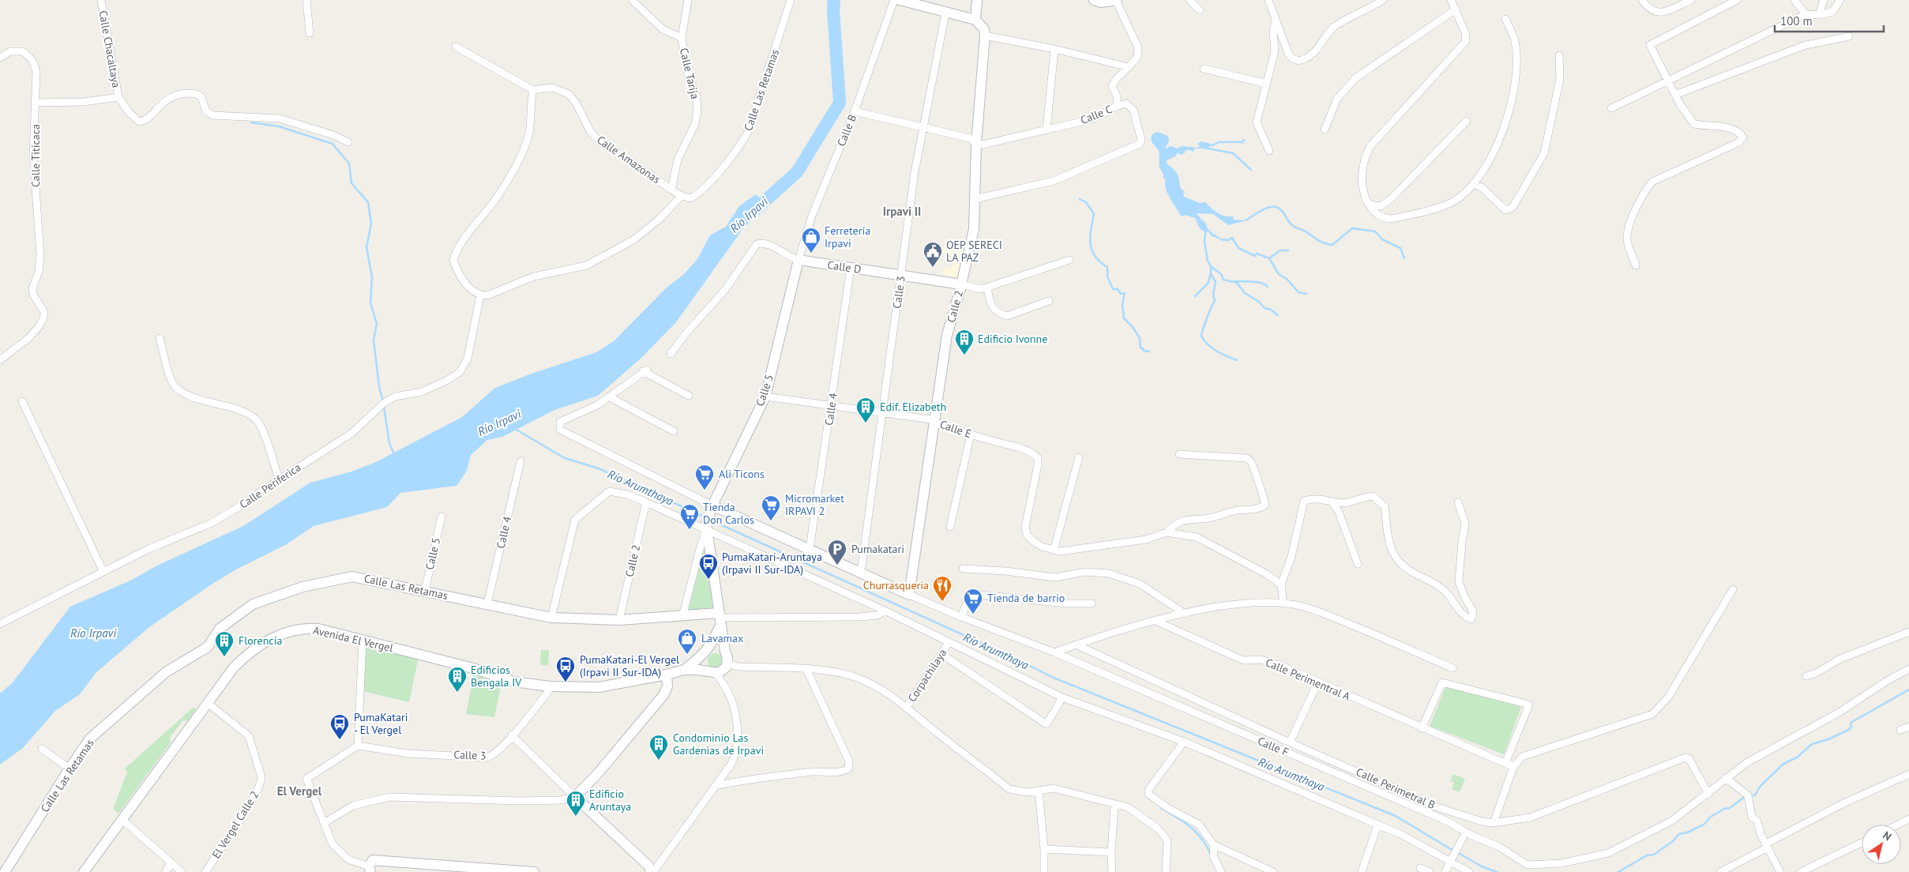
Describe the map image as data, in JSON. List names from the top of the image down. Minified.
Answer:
{"streets":{"main road":["Calle Las Retamas","Calle D","Calle 2","Calle 5","Avenida El Vergel"],"street":["Calle Chacaltaya","Calle Tarija","Calle C","Calle B","Calle Titicaca","Calle Amazonas","Calle 3","Calle 4","Calle E","Calle Periferica","Corpachilaya","Calle Perimentral A","Calle F","Calle Perimetral B","El Vergel Calle 2"]},"crossings":[["Calle Tarija","Calle Amazonas"],["Calle Las Retamas","Calle Amazonas"],["Calle Las Retamas","Calle 2"],["Calle Las Retamas","Calle 5"],["Calle Las Retamas","Calle 4"],["Calle C","Calle 2"],["Calle B","Calle D"],["Calle B","Calle 5"],["Calle D","Calle 3"],["Calle D","Calle 2"],["Calle D","Calle 5"],["Calle D","Calle 4"],["Calle 3","Calle E"],["Calle 3","Avenida El Vergel"],["Calle 2","Calle E"],["Calle 2","Calle F"],["Calle 5","Calle E"],["Calle 4","Calle E"],["Avenida El Vergel","El Vergel Calle 2"],["Calle F","Calle Perimetral B"]],"districts":["Irpavi II","El Vergel"],"water":["Río Irpavi","Río Arumthaya"],"places":{"shop":["Ferretería Irpavi","Lavamax"],"public building":["OEP SERECI LA PAZ"],"building":["Edificio Ivonne","Edif. Elizabeth","Florencia","Edificios Bengala IV","Condominio Las Gardenias de Irpavi","Edificio Aruntaya"],"supermarket":["Ali Ticons","Micromarket IRPAVI 2","Tienda Don Carlos","Tienda de barrio"],"parking":["Pumakatari"],"bus stop":["PumaKatari-Aruntaya (Irpavi II Sur-IDA)","PumaKatari-El Vergel (Irpavi II Sur-IDA)","PumaKatari - El Vergel"],"restaurant":["Churrasqueria"]},"scale_bar":"100 m","north":"top right"}
